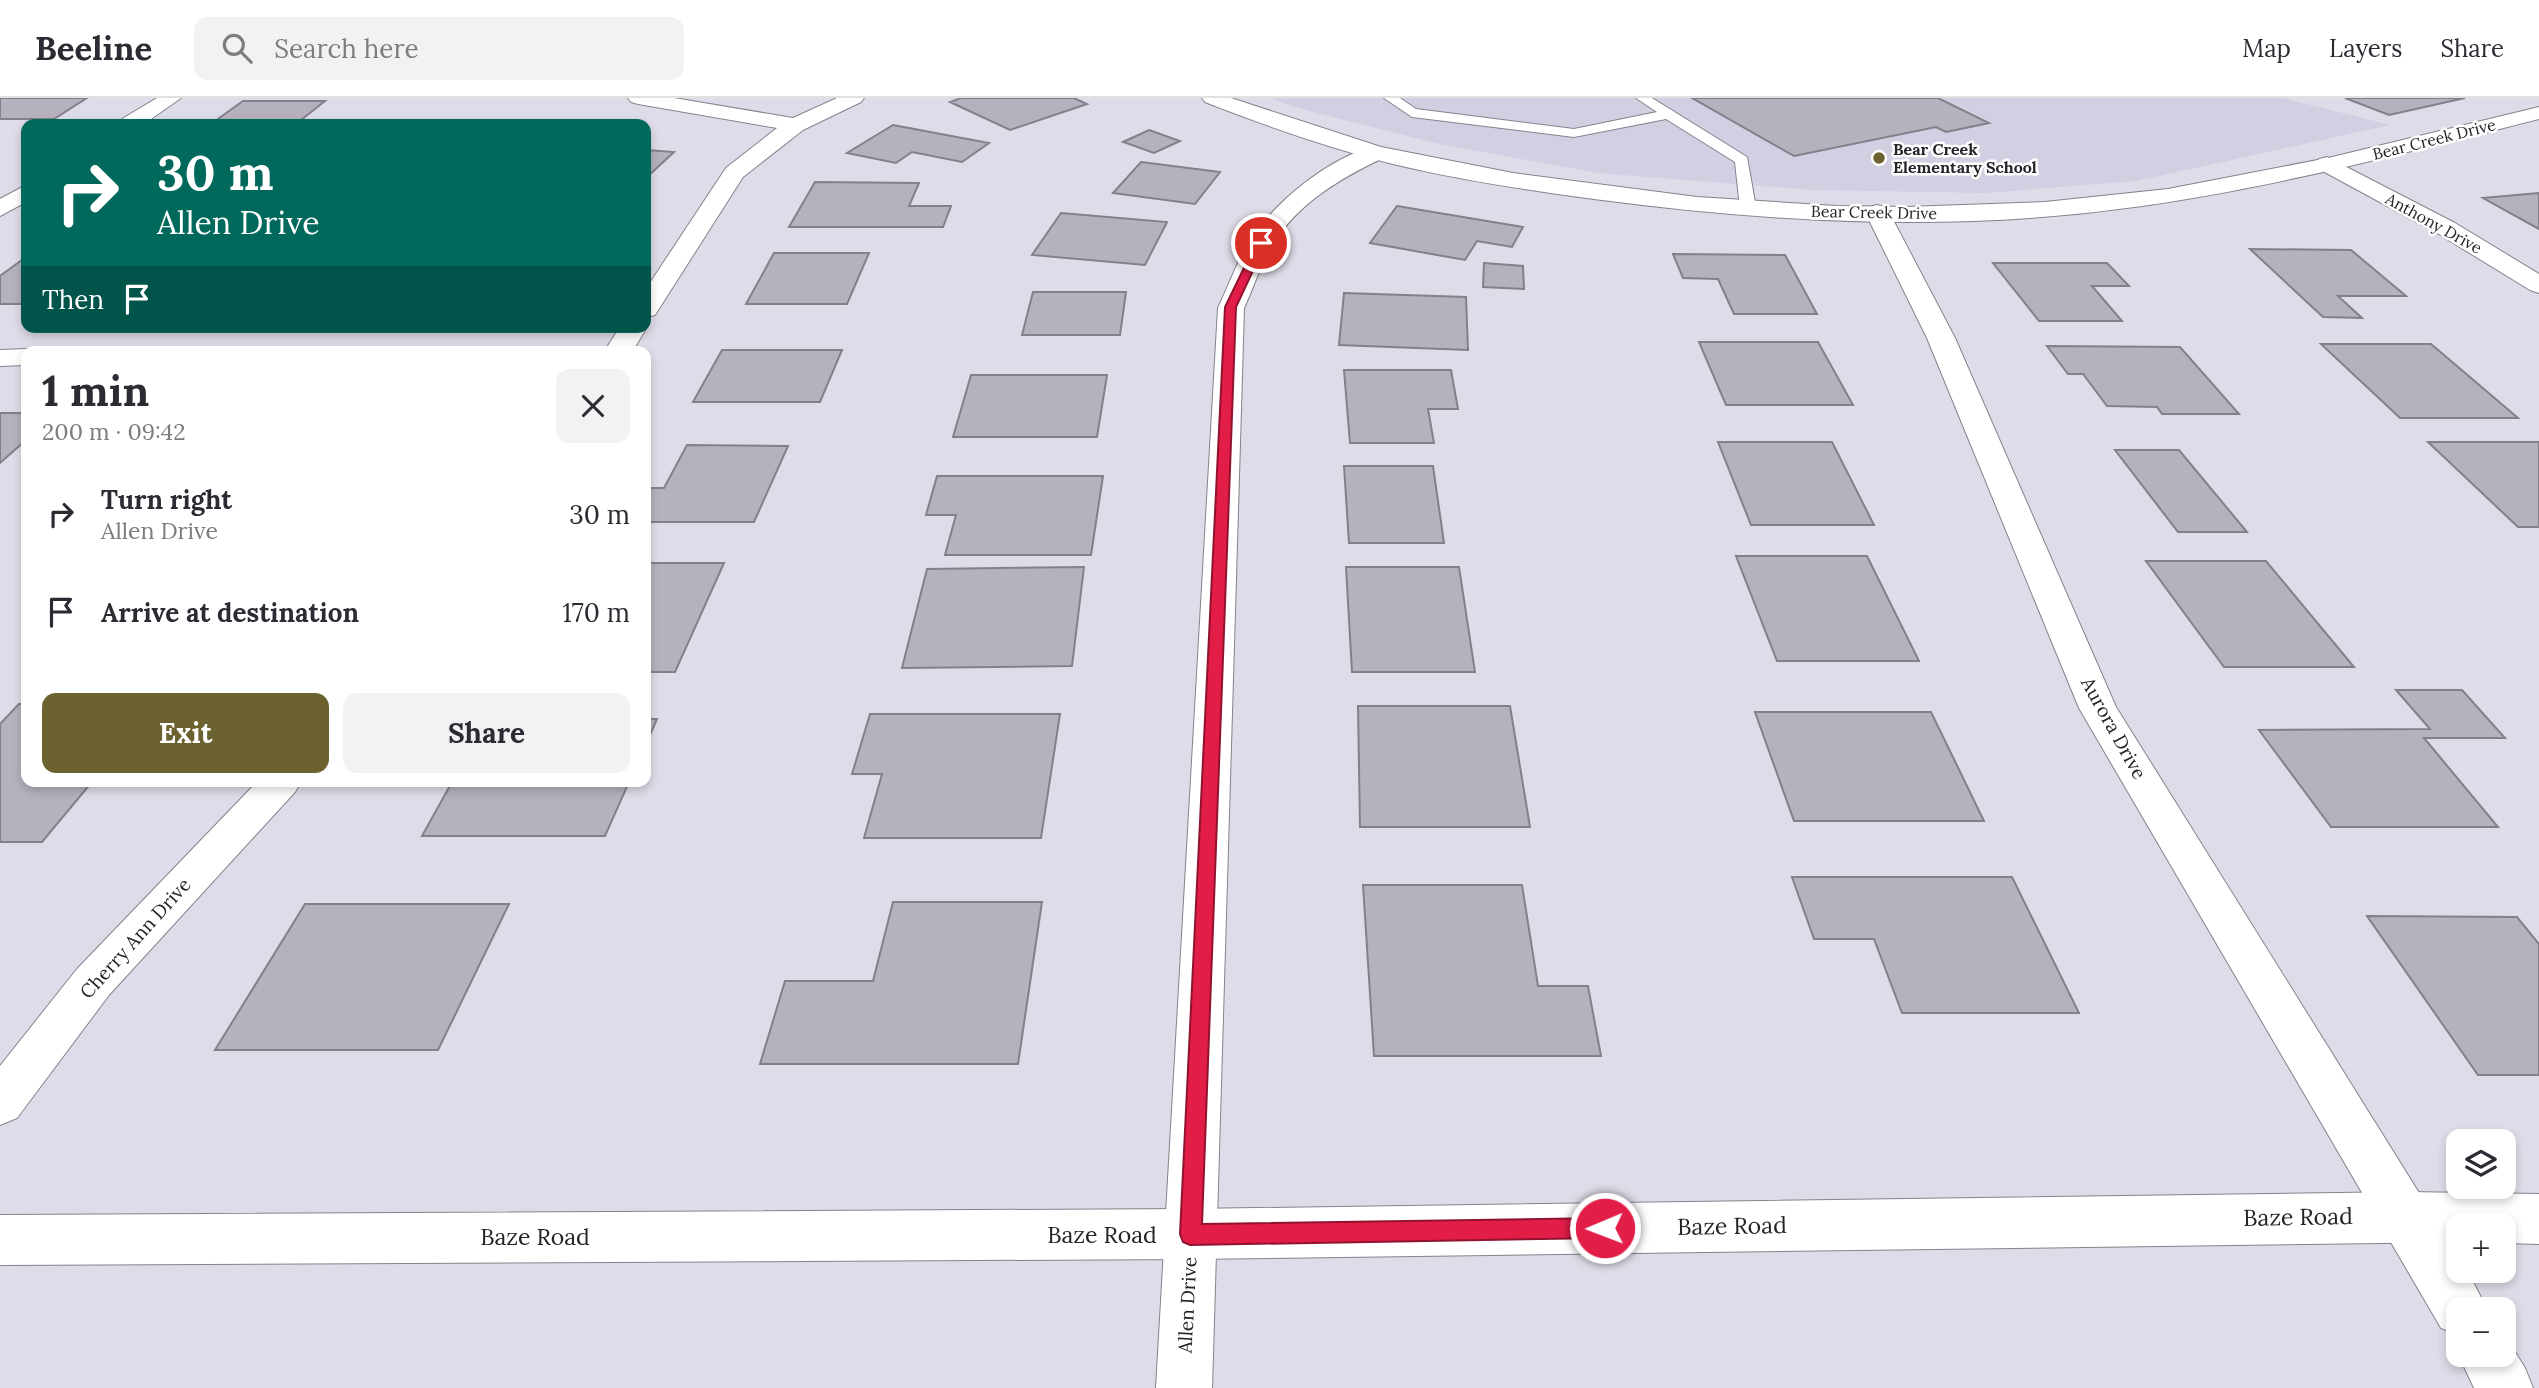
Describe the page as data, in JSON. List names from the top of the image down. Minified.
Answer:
{"streets":{"street":["Bear Creek Drive","Anthony Drive","Aurora Drive","Cherry Ann Drive","Baze Road","Allen Drive"]},"crossings":[["Bear Creek Drive","Anthony Drive"],["Bear Creek Drive","Aurora Drive"],["Bear Creek Drive","Allen Drive"],["Aurora Drive","Baze Road"],["Baze Road","Allen Drive"]],"places":["Bear Creek Elementary School"],"page":{"header":"Beeline","search":"Search here","nav":["Map","Layers","Share"],"turn":["30 m","Allen Drive"],"then":"Then","heading":["1 min","200 m · 09:42"],"list":[{"name":"Turn right","note":"Allen Drive","value":"30 m"},{"name":"Arrive at destination","value":"170 m"}],"buttons":["Exit","Share"],"map_buttons":["+","−"]}}
